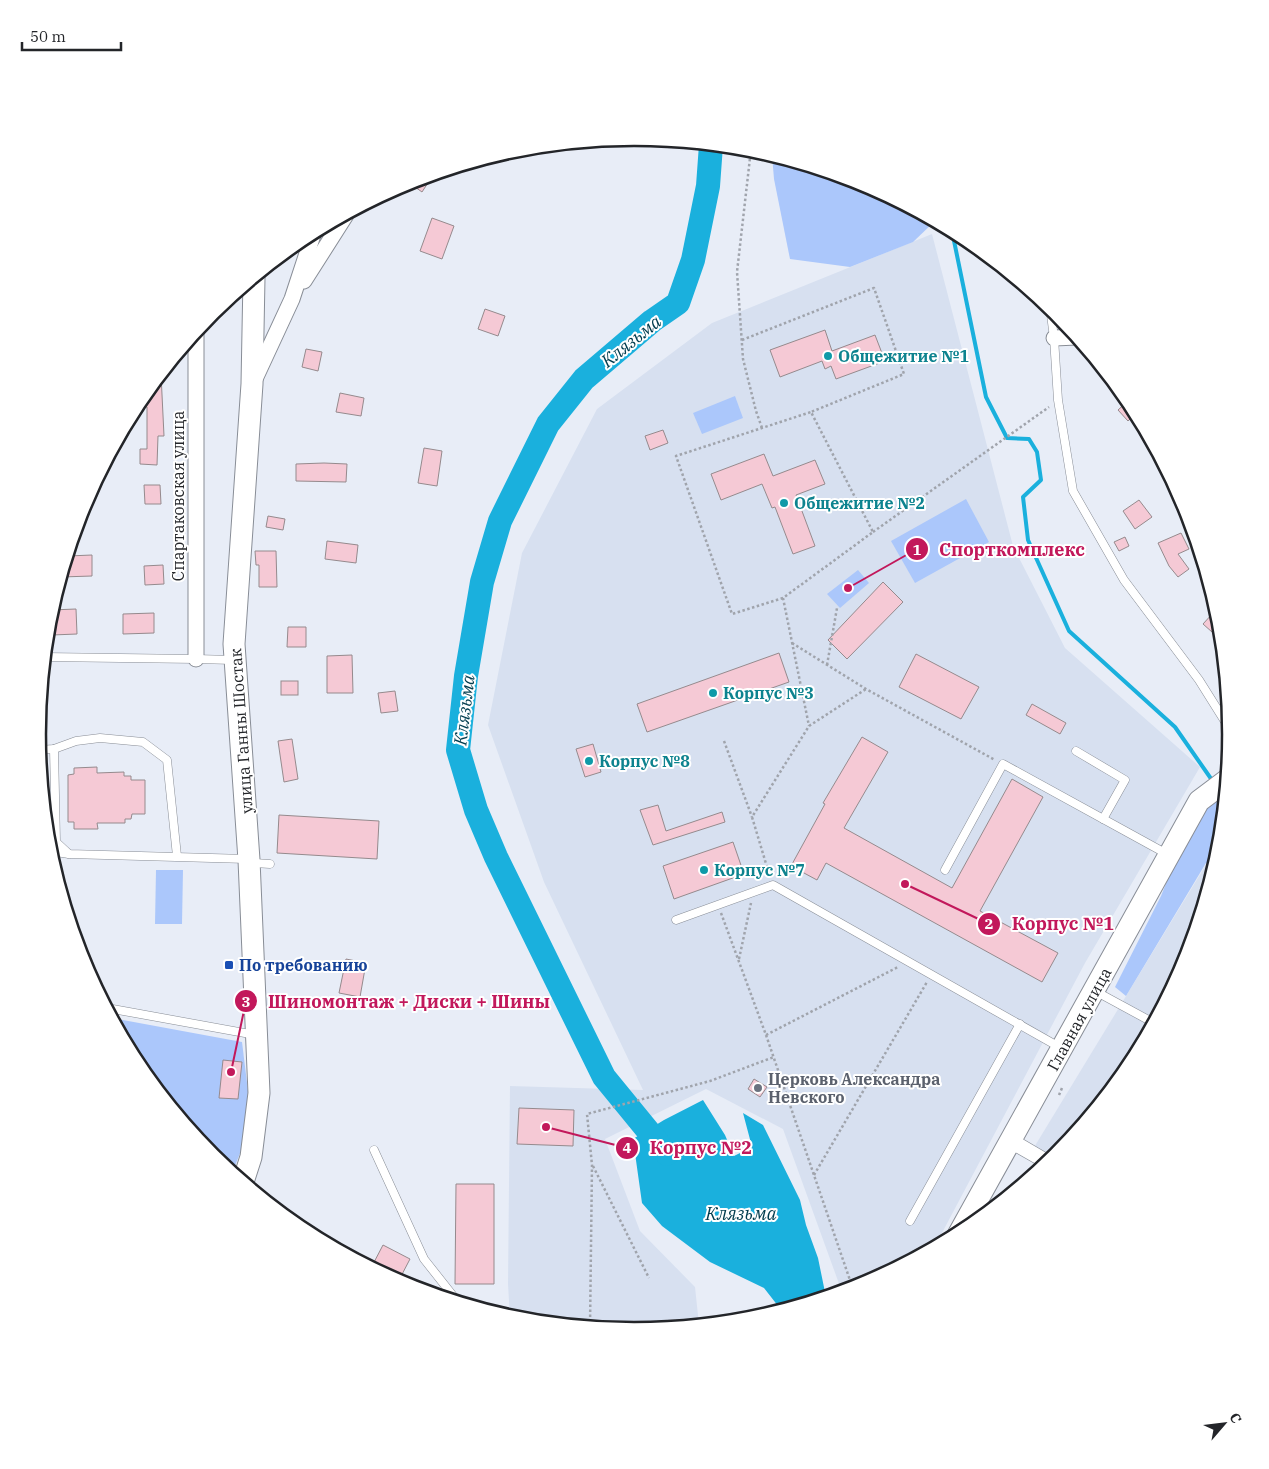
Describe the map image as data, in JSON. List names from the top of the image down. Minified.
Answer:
{"streets":{"main road":["улица Ганны Шостак","Главная улица"],"street":["Спартаковская улица"]},"water":["Клязьма"],"places":{"other":["Общежитие №1","Общежитие №2","Спорткомплекс","Корпус №3","Корпус №8","Корпус №7","Корпус №1","Шиномонтаж + Диски + Шины","Церковь Александра Невского","Корпус №2"],"transit":["По требованию"]},"scale_bar":"50 m","north":"top right"}
